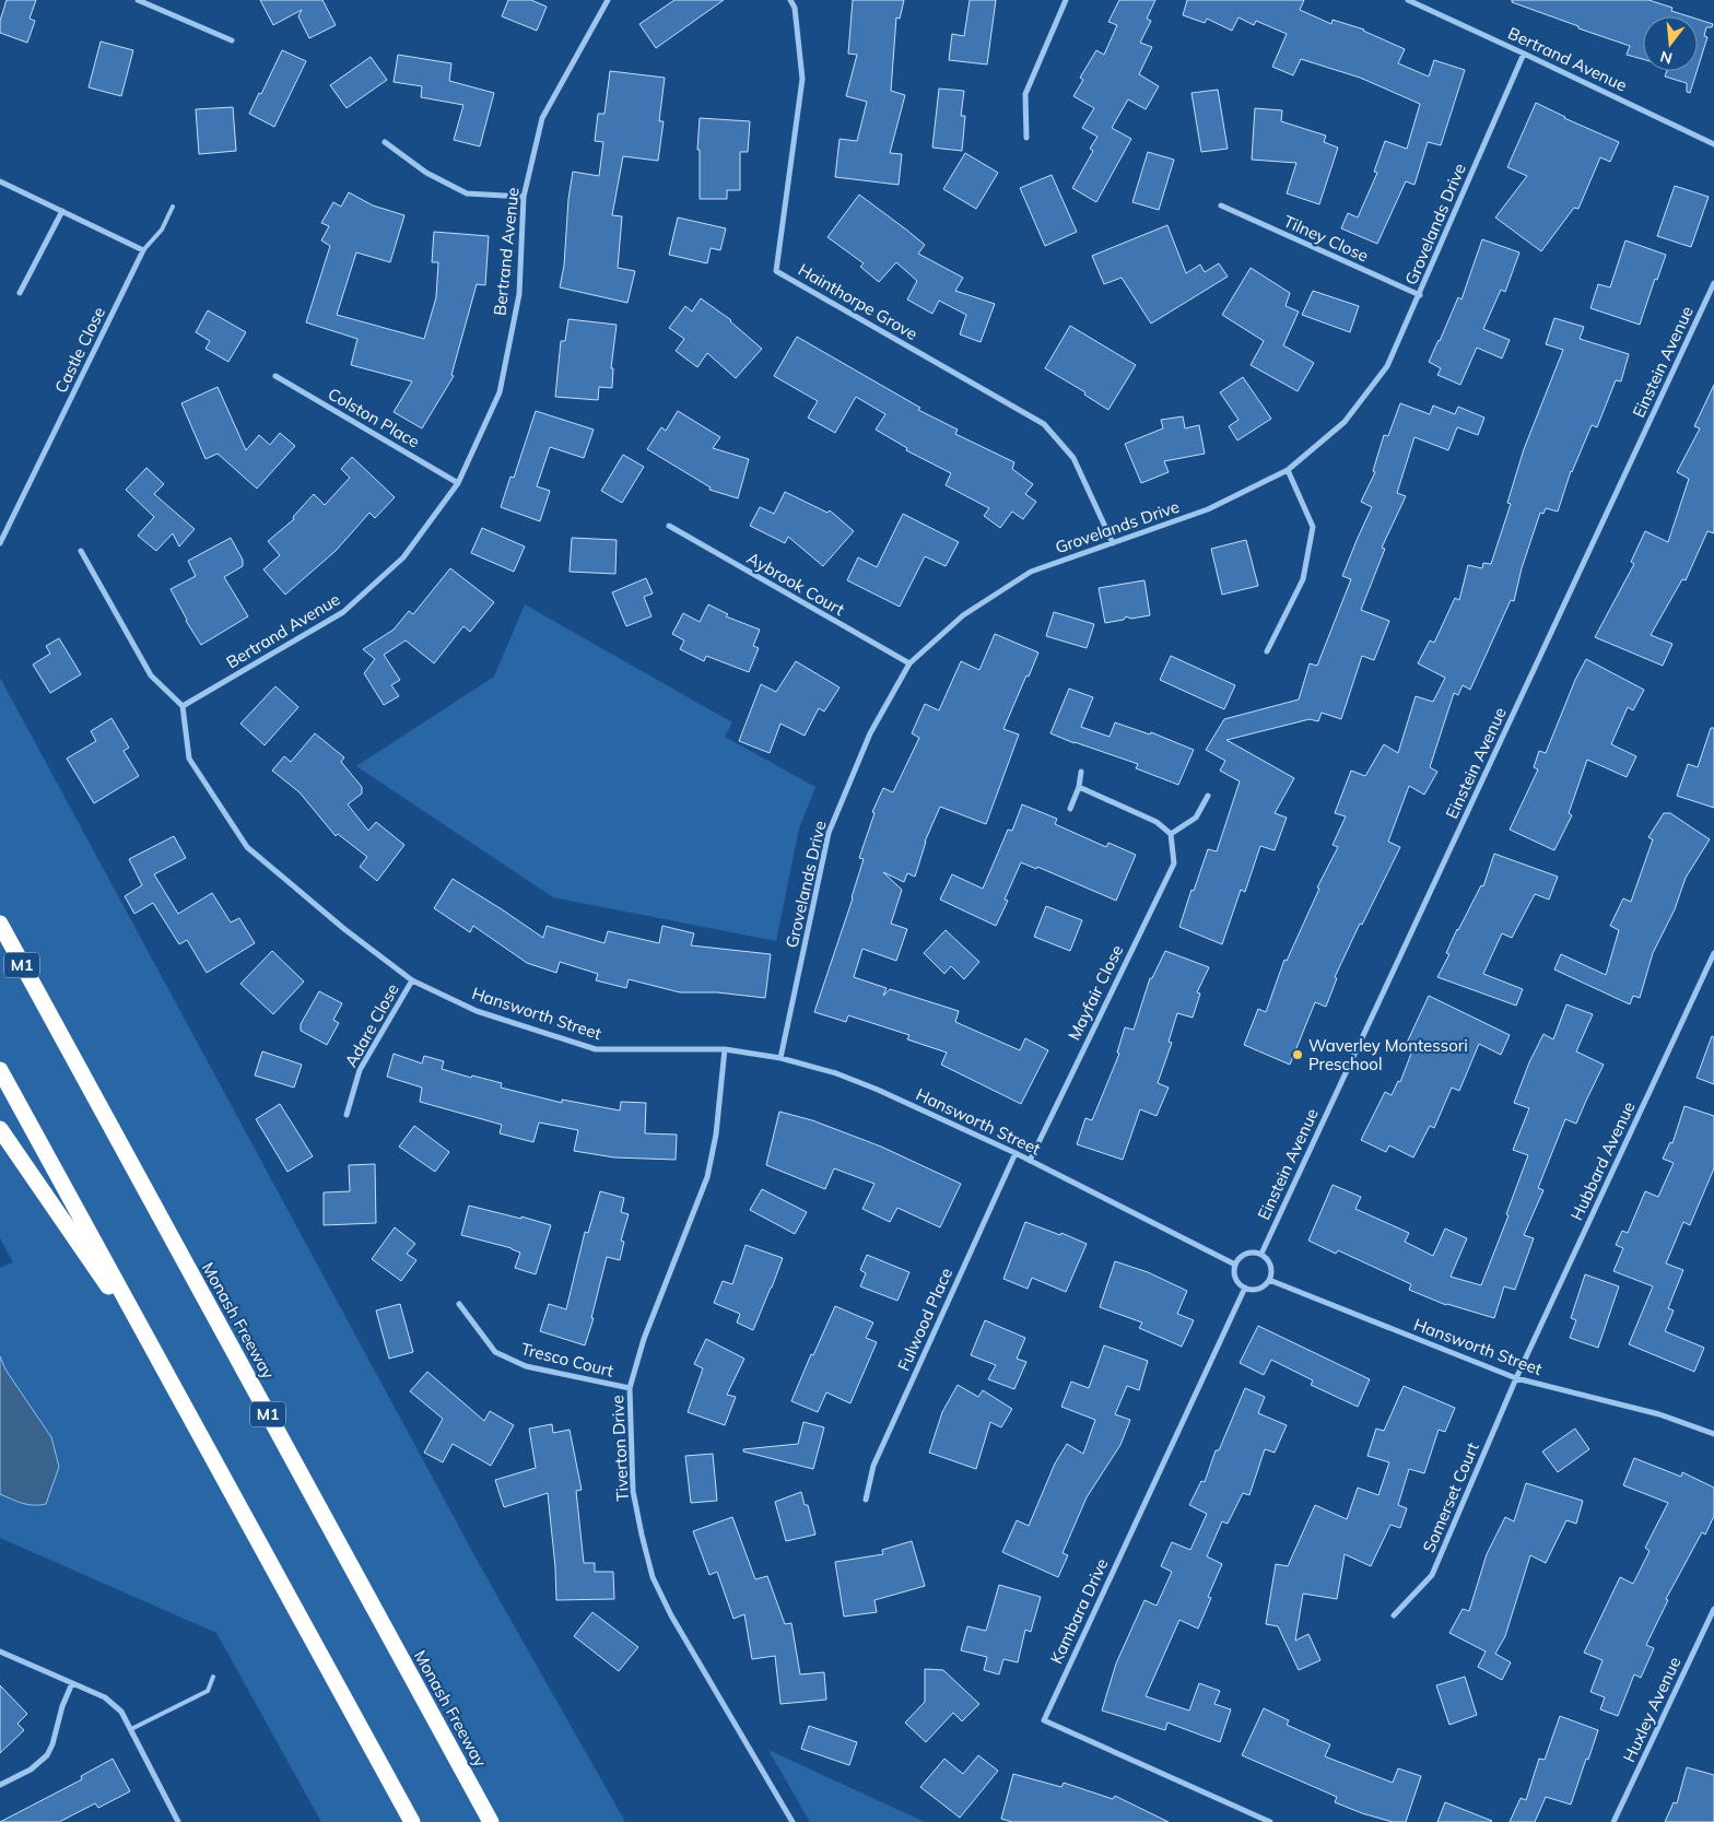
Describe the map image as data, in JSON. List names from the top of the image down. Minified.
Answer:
{"streets":{"highway":["M1","Monash Freeway"],"street":["Bertrand Avenue","Grovelands Drive","Tilney Close","Hainthorpe Grove","Castle Close","Einstein Avenue","Colston Place","Aybrook Court","Mayfair Close","Hansworth Street","Adare Close","Hubbard Avenue","Fulwood Place","Tresco Court","Tiverton Drive","Somerset Court","Kambara Drive","Huxley Avenue"]},"crossings":[["Bertrand Avenue","Grovelands Drive"],["Bertrand Avenue","Colston Place"],["Bertrand Avenue","Hansworth Street"],["Grovelands Drive","Tilney Close"],["Grovelands Drive","Hainthorpe Grove"],["Grovelands Drive","Aybrook Court"],["Grovelands Drive","Hansworth Street"],["Einstein Avenue","Hansworth Street"],["Einstein Avenue","Kambara Drive"],["Mayfair Close","Hansworth Street"],["Hansworth Street","Adare Close"],["Hansworth Street","Hubbard Avenue"],["Hansworth Street","Fulwood Place"],["Hansworth Street","Tiverton Drive"],["Hansworth Street","Somerset Court"],["Hansworth Street","Kambara Drive"],["Hubbard Avenue","Somerset Court"],["Tresco Court","Tiverton Drive"]],"places":["Waverley Montessori Preschool"],"north":"bottom"}
